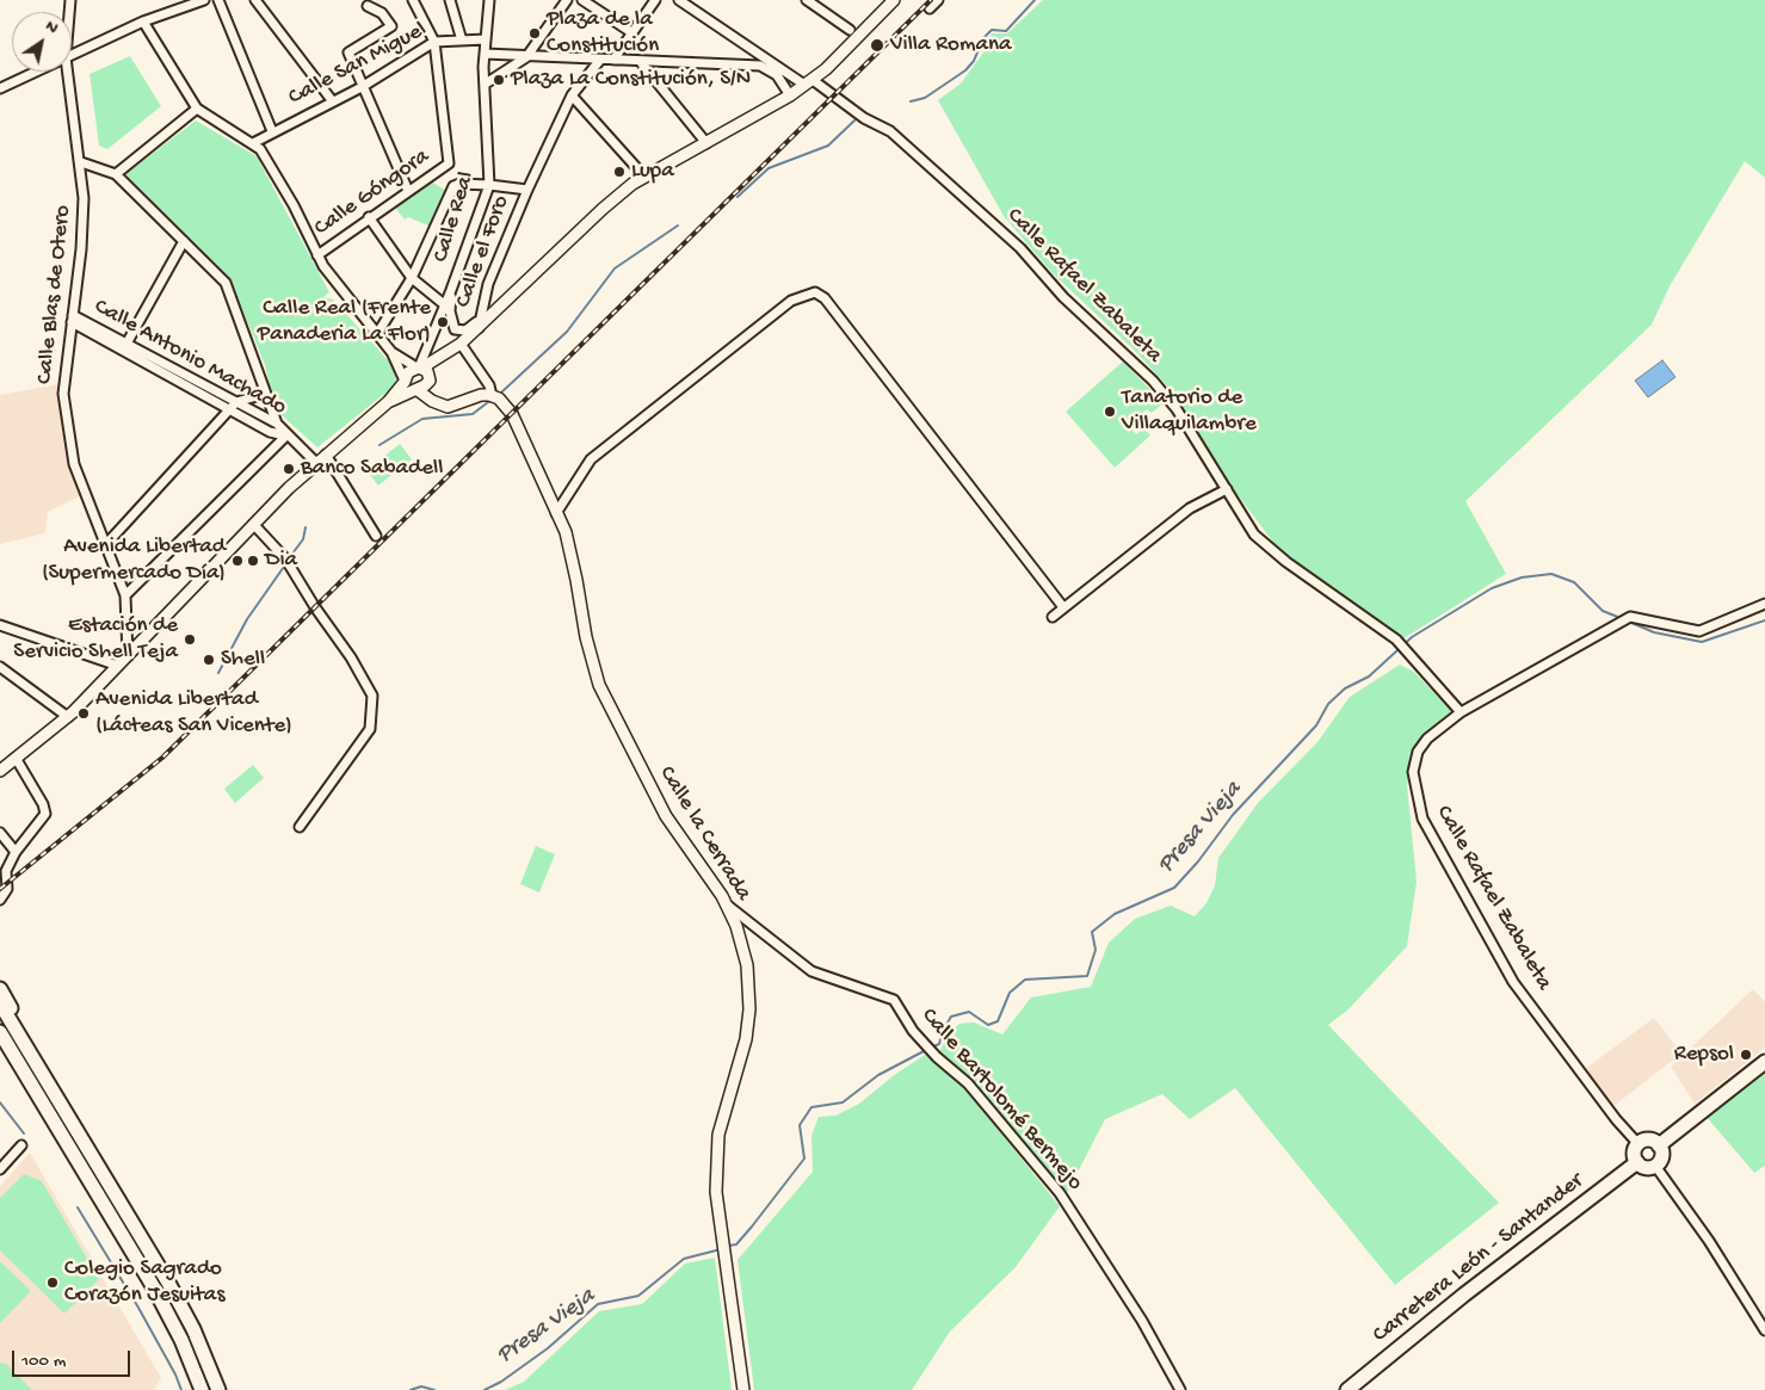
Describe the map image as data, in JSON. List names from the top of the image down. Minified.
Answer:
{"streets":{"highway":["Carretera León - Santander"],"main road":["Calle la Cerrada"],"street":["Calle San Miguel","Calle Góngora","Calle Real","Calle el Foro","Calle Rafael Zabaleta","Calle Blas de Otero","Calle Antonio Machado","Calle Bartolomé Bermejo"]},"crossings":[["Calle San Miguel","Calle Góngora"],["Calle Real","Calle el Foro"],["Calle Rafael Zabaleta","Carretera León - Santander"],["Calle Blas de Otero","Calle Antonio Machado"],["Calle la Cerrada","Calle Bartolomé Bermejo"]],"water":["Presa Vieja"],"places":["Plaza de la Constitución","Villa Romana","Plaza La Constitución, S/N","Lupa","Calle Real (Frente Panaderia La Flor)","Tanatorio de Villaquilambre","Banco Sabadell","Avenida Libertad (Supermercado Día)","Dia","Estación de Servicio Shell Teja","Shell","Avenida Libertad (Lácteas San Vicente)","Repsol","Colegio Sagrado Corazón Jesuitas"],"scale_bar":"100 m","north":"top right"}
